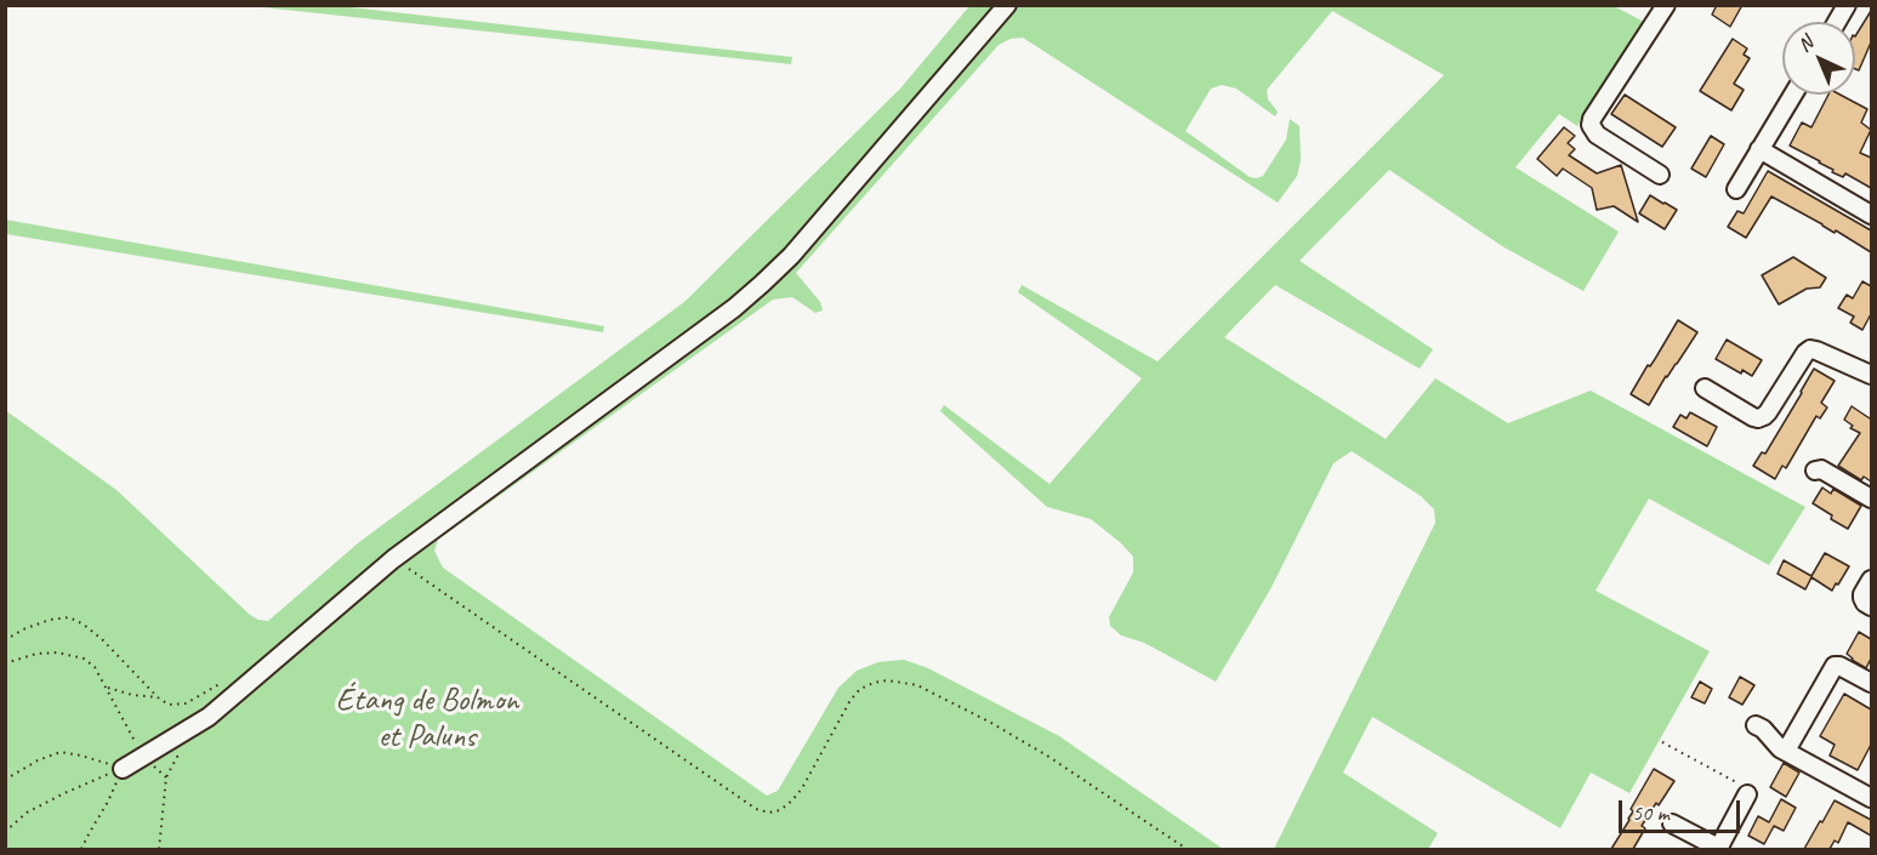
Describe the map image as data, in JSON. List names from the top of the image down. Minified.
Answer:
{"parks":["Étang de Bolmon et Paluns"],"scale_bar":"50 m","north":"top left"}
